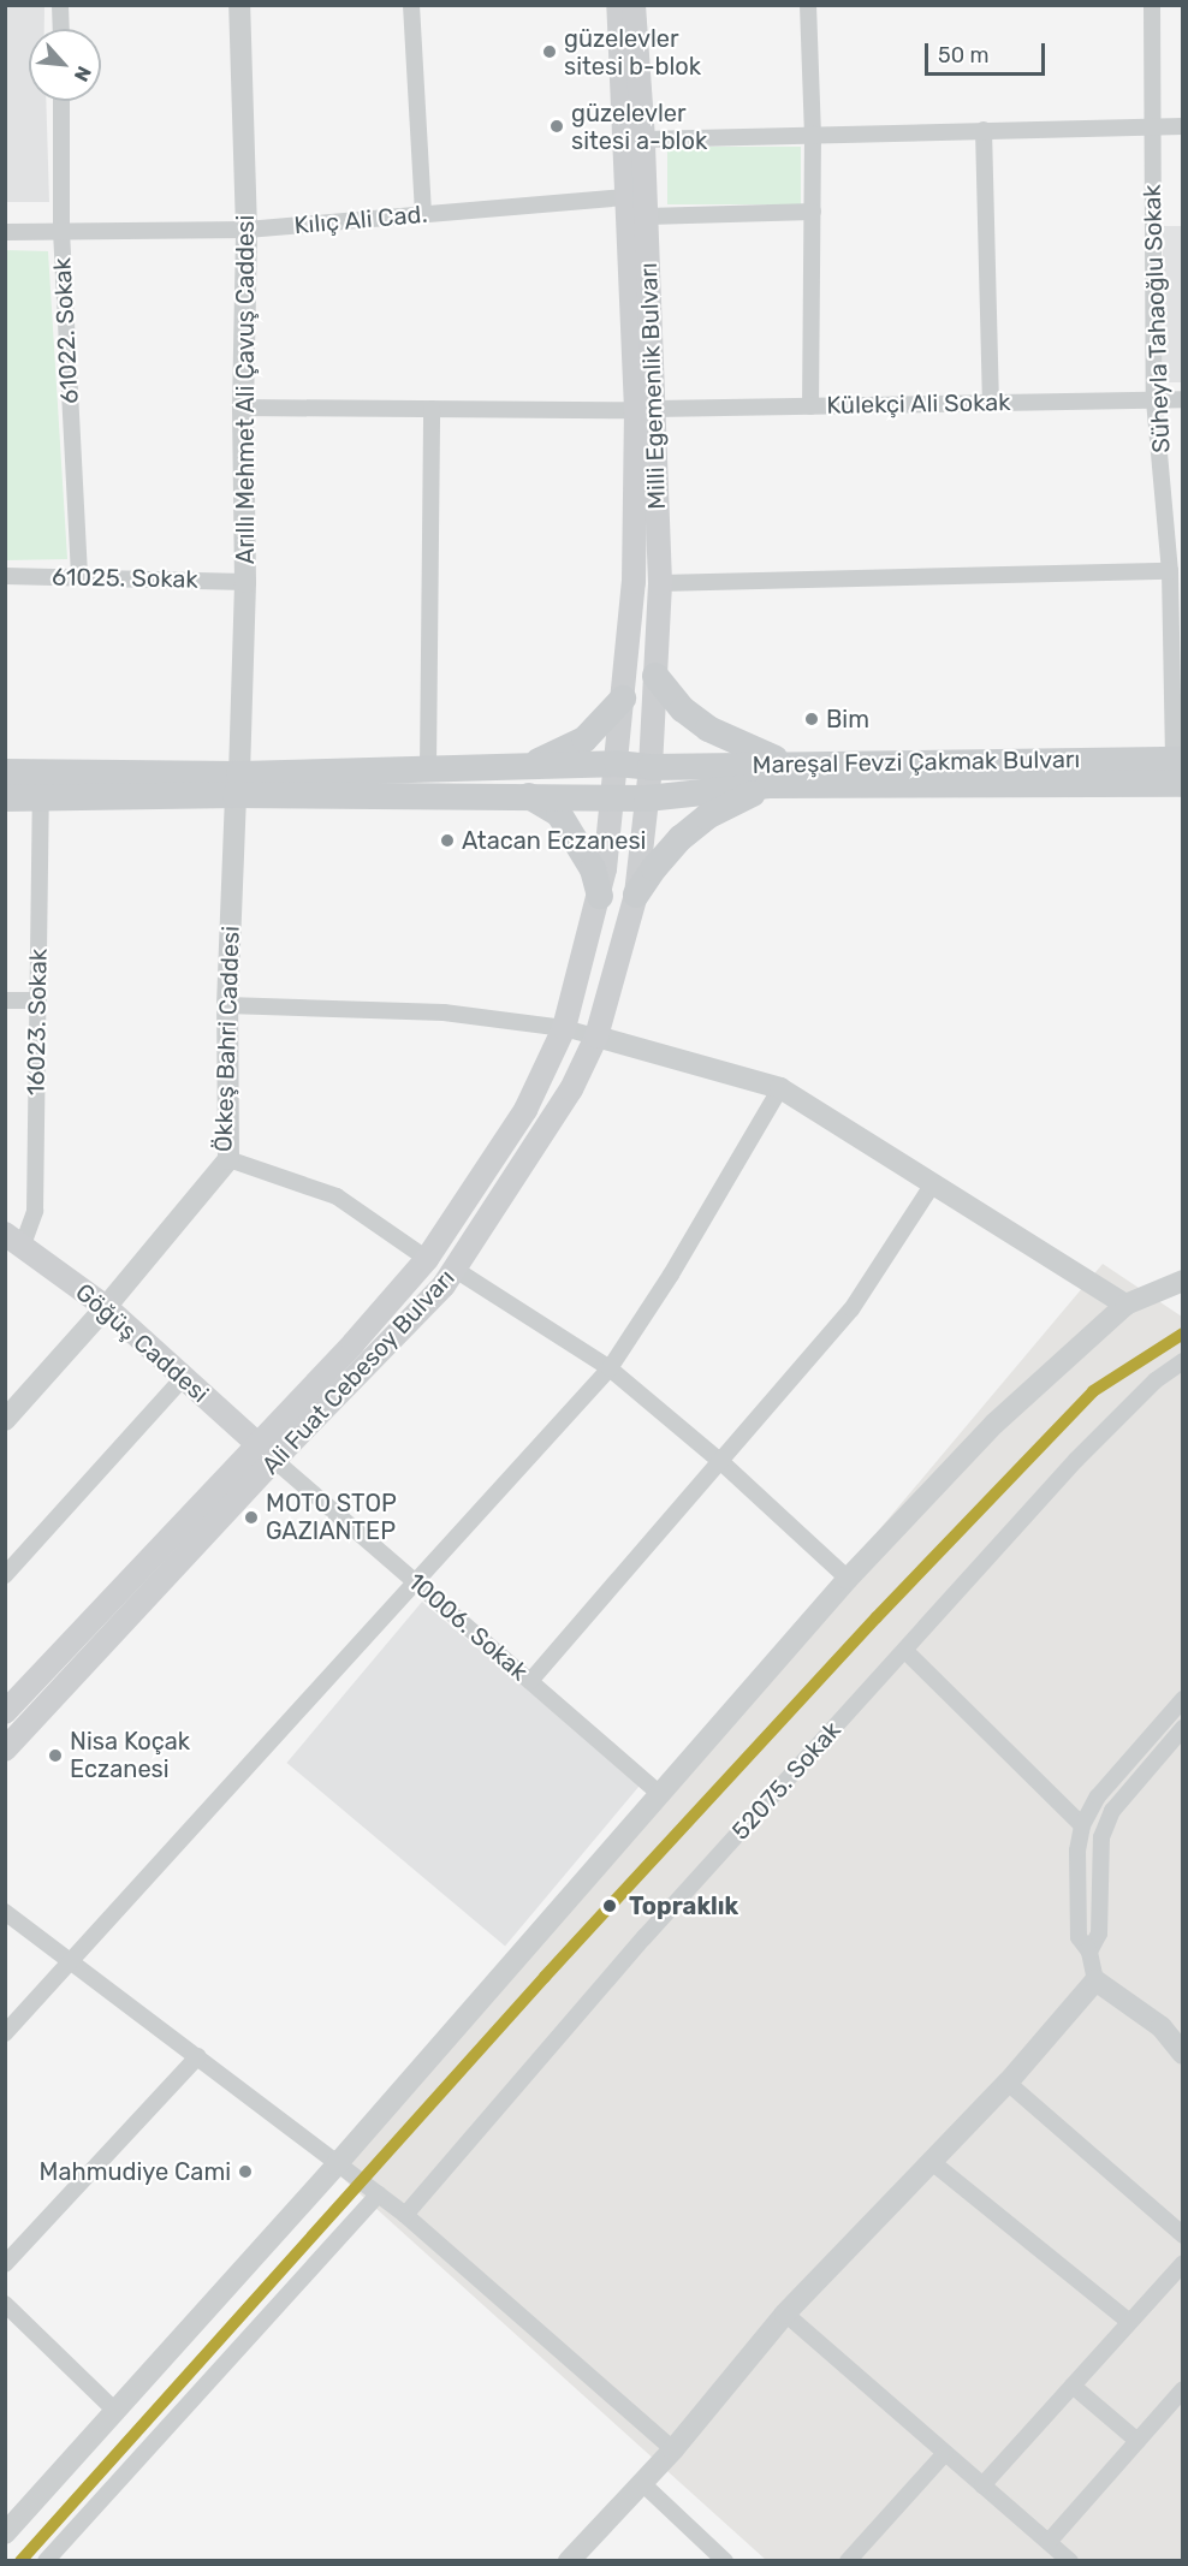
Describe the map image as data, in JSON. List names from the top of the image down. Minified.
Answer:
{"streets":{"main road":["Milli Egemenlik Bulvarı","Mareşal Fevzi Çakmak Bulvarı","Göğüş Caddesi","Ali Fuat Cebesoy Bulvarı"],"street":["Kılıç Ali Cad.","Süheyla Tahaoğlu Sokak","61022. Sokak","Arıllı Mehmet Ali Çavuş Caddesi","Külekçi Ali Sokak","61025. Sokak","16023. Sokak","Ökkeş Bahri Caddesi","10006. Sokak","52075. Sokak"]},"crossings":[["Kılıç Ali Cad.","61022. Sokak"],["Kılıç Ali Cad.","Milli Egemenlik Bulvarı"],["Kılıç Ali Cad.","Arıllı Mehmet Ali Çavuş Caddesi"],["Süheyla Tahaoğlu Sokak","Külekçi Ali Sokak"],["61022. Sokak","61025. Sokak"],["Milli Egemenlik Bulvarı","Külekçi Ali Sokak"],["Milli Egemenlik Bulvarı","Mareşal Fevzi Çakmak Bulvarı"],["Milli Egemenlik Bulvarı","Göğüş Caddesi"],["Milli Egemenlik Bulvarı","Ali Fuat Cebesoy Bulvarı"],["Milli Egemenlik Bulvarı","10006. Sokak"],["Arıllı Mehmet Ali Çavuş Caddesi","Külekçi Ali Sokak"],["Arıllı Mehmet Ali Çavuş Caddesi","61025. Sokak"],["Arıllı Mehmet Ali Çavuş Caddesi","Mareşal Fevzi Çakmak Bulvarı"],["Arıllı Mehmet Ali Çavuş Caddesi","Ökkeş Bahri Caddesi"],["Mareşal Fevzi Çakmak Bulvarı","Ökkeş Bahri Caddesi"],["Mareşal Fevzi Çakmak Bulvarı","Ali Fuat Cebesoy Bulvarı"],["16023. Sokak","Göğüş Caddesi"],["Ökkeş Bahri Caddesi","Göğüş Caddesi"],["Göğüş Caddesi","Ali Fuat Cebesoy Bulvarı"],["Göğüş Caddesi","10006. Sokak"],["Ali Fuat Cebesoy Bulvarı","10006. Sokak"]],"places":["güzelevler sitesi b-blok","güzelevler sitesi a-blok","Bim","Atacan Eczanesi","MOTO STOP GAZIANTEP","Nisa Koçak Eczanesi","Topraklık","Mahmudiye Cami"],"scale_bar":"50 m","north":"bottom right"}
